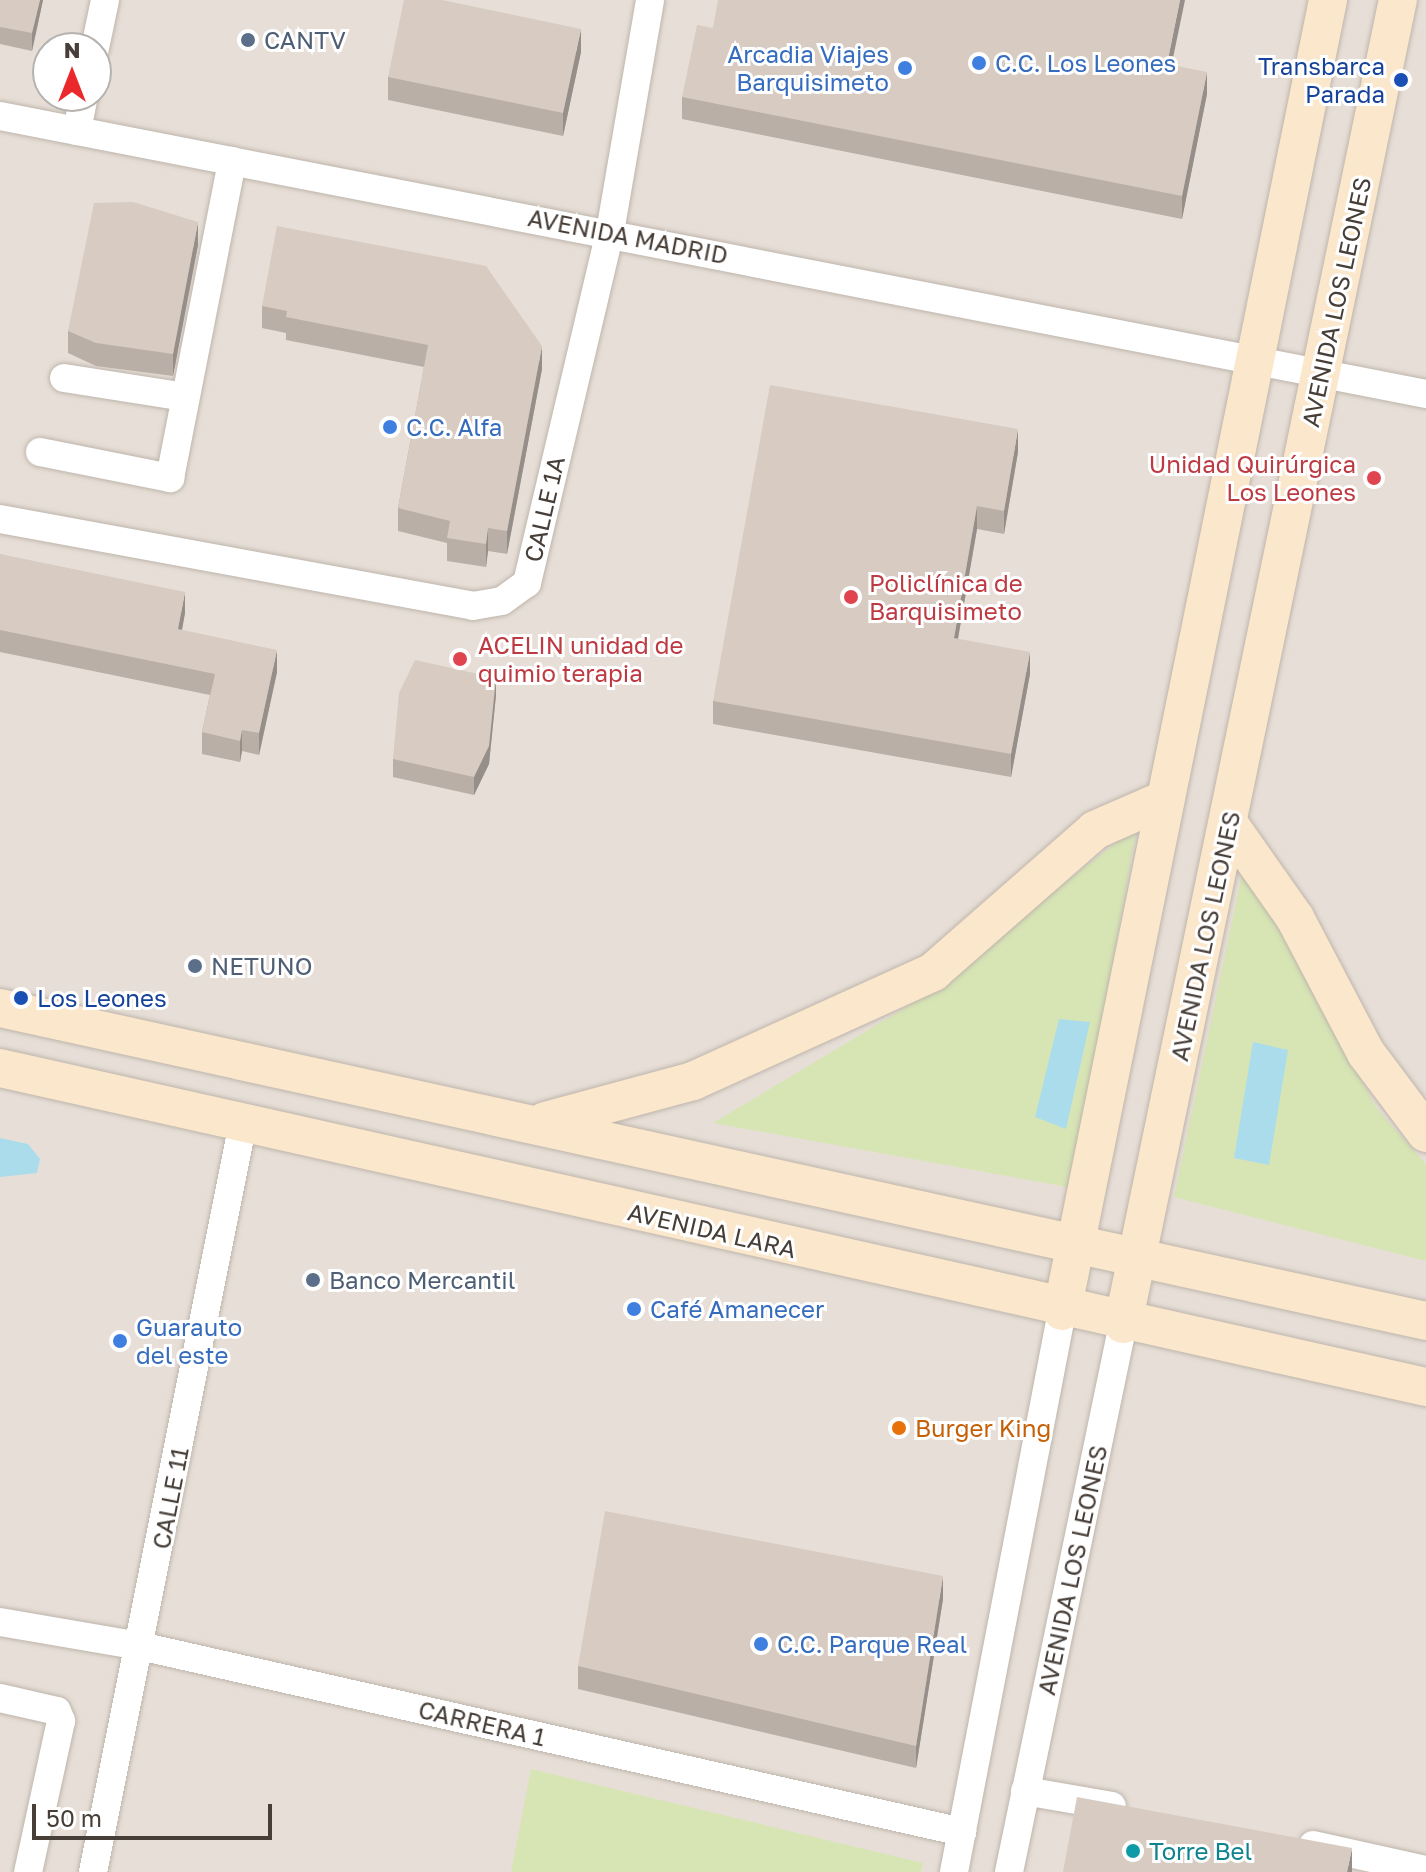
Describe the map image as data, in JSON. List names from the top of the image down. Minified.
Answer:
{"streets":{"street":["AVENIDA MADRID","AVENIDA LOS LEONES","CALLE 1A","AVENIDA LARA","CALLE 11","CARRERA 1"]},"crossings":[["AVENIDA MADRID","AVENIDA LOS LEONES"],["AVENIDA MADRID","CALLE 1A"],["AVENIDA LOS LEONES","AVENIDA LARA"],["AVENIDA LARA","CALLE 11"],["CALLE 11","CARRERA 1"]],"places":["CANTV","C.C. Los Leones","Arcadia Viajes Barquisimeto","Transbarca Parada","C.C. Alfa","Unidad Quirúrgica Los Leones","Policlínica de Barquisimeto","ACELIN unidad de quimio terapia","NETUNO","Los Leones","Banco Mercantil","Café Amanecer","Guarauto del este","Burger King","C.C. Parque Real","Torre Bel"],"scale_bar":"50 m","north":"top"}
